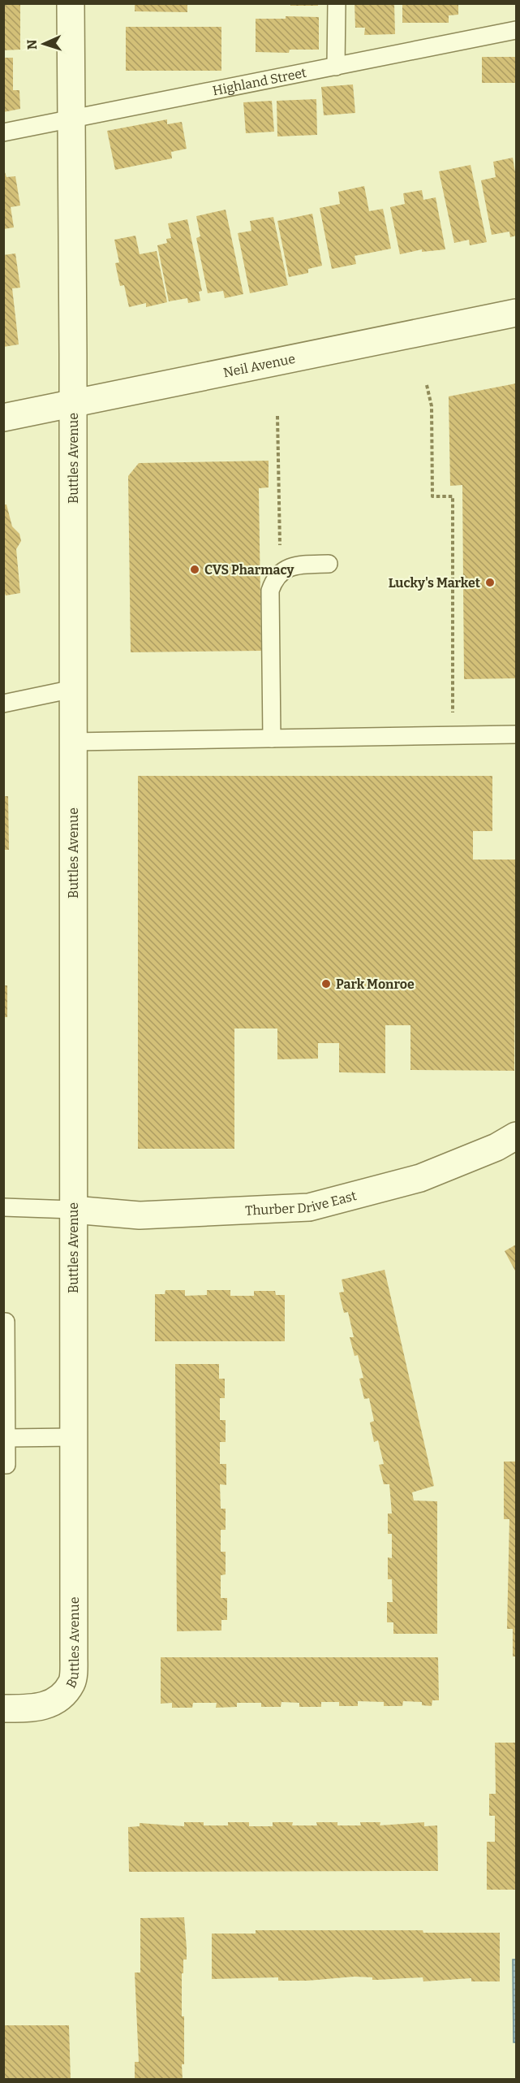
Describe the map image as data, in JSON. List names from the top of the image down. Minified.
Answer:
{"streets":{"street":["Neil Avenue","Buttles Avenue","Thurber Drive East"],"lane":["Highland Street"]},"crossings":[["Highland Street","Buttles Avenue"],["Neil Avenue","Buttles Avenue"],["Buttles Avenue","Thurber Drive East"]],"places":["CVS Pharmacy","Lucky's Market","Park Monroe"],"north":"left"}
